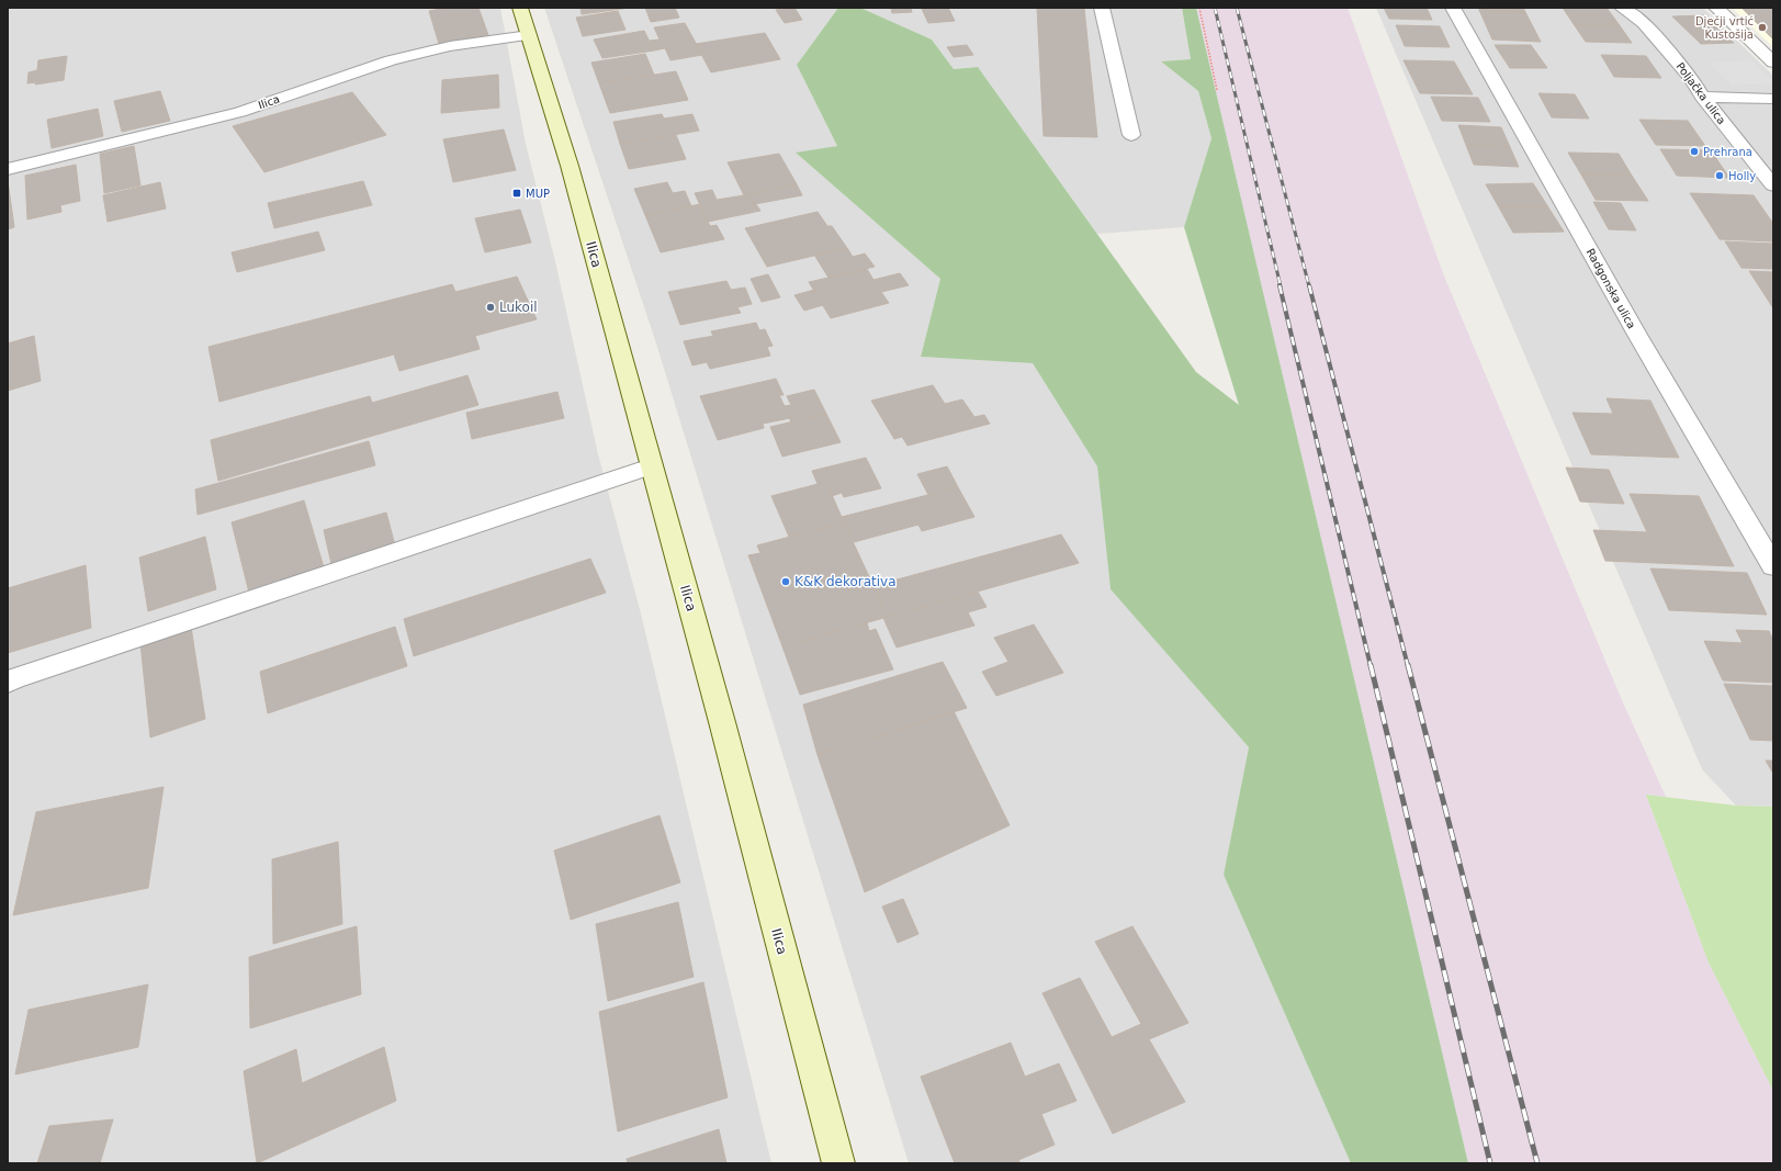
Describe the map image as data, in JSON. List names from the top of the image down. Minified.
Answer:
{"streets":{"main road":["Ilica"],"street":["Poljačka ulica","Radgonska ulica"]},"places":{"other":["Dječji vrtić Kustošija","Prehrana","Holly","Lukoil","K&K dekorativa"],"transit":["MUP"]}}
